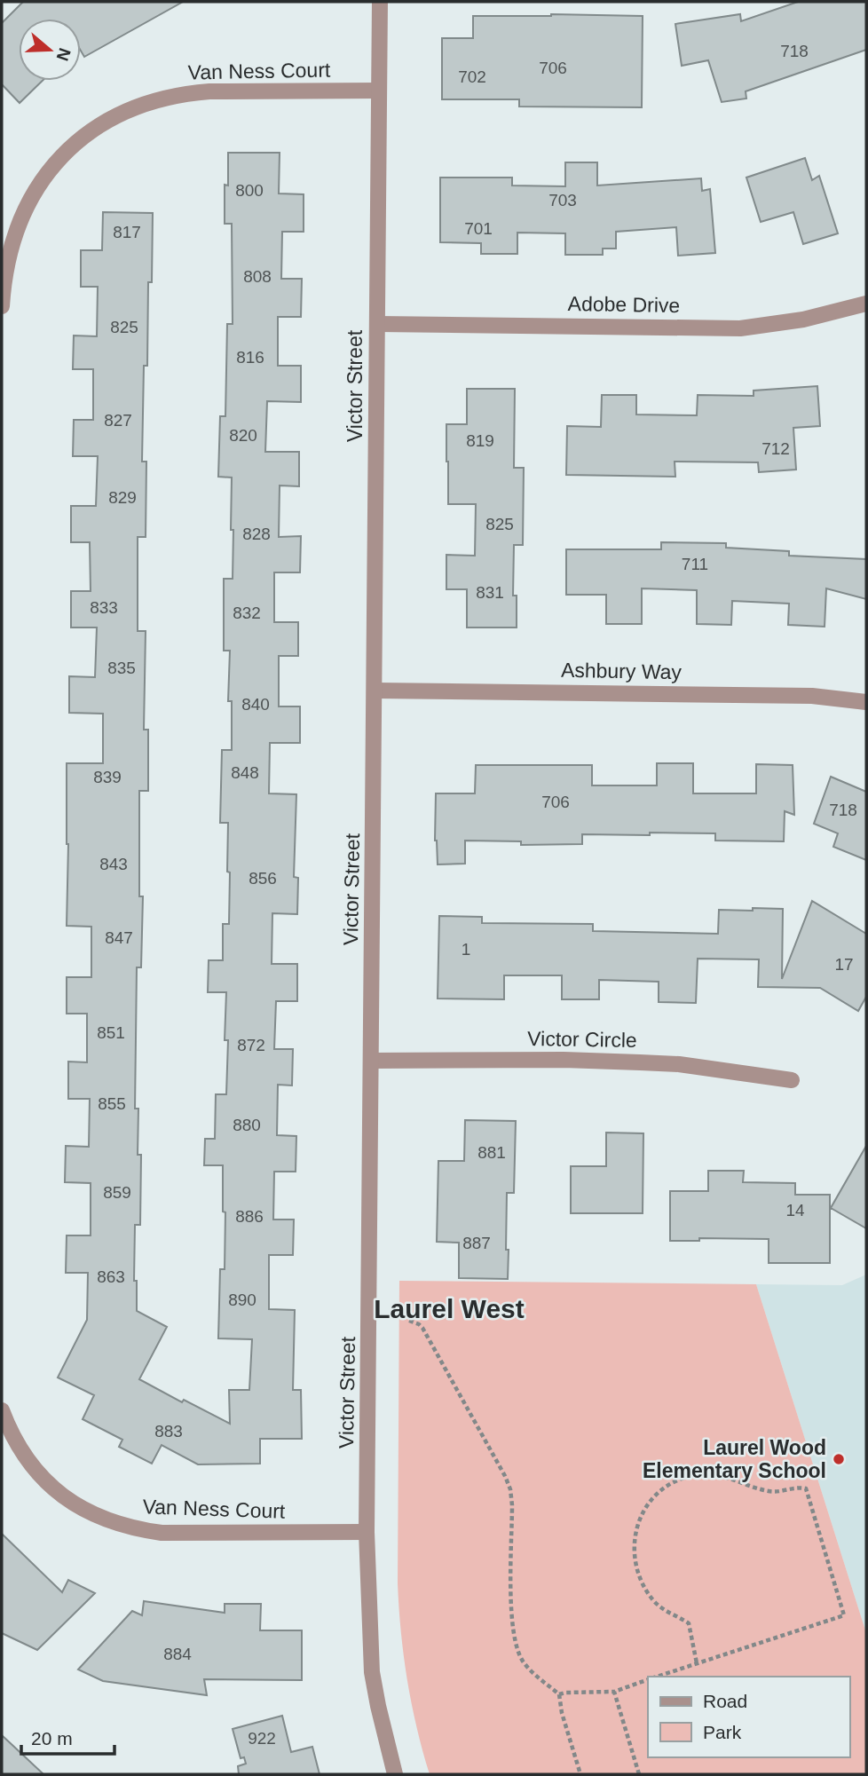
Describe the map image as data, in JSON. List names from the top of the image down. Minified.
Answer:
{"streets":{"street":["Van Ness Court","Adobe Drive","Victor Street","Ashbury Way","Victor Circle"]},"crossings":[["Van Ness Court","Victor Street"],["Adobe Drive","Victor Street"],["Victor Street","Ashbury Way"],["Victor Street","Victor Circle"]],"districts":["Laurel West"],"places":["Laurel Wood Elementary School"],"house_numbers":["718","706","702","800","703","701","817","808","825","816","827","820","819","712","829","825","828","711","831","833","832","835","840","848","839","706","718","843","856","847","1","17","851","872","855","880","881","859","14","886","887","863","890","883","884","922"],"legend":["Road","Park"],"scale_bar":"20 m","north":"right"}
